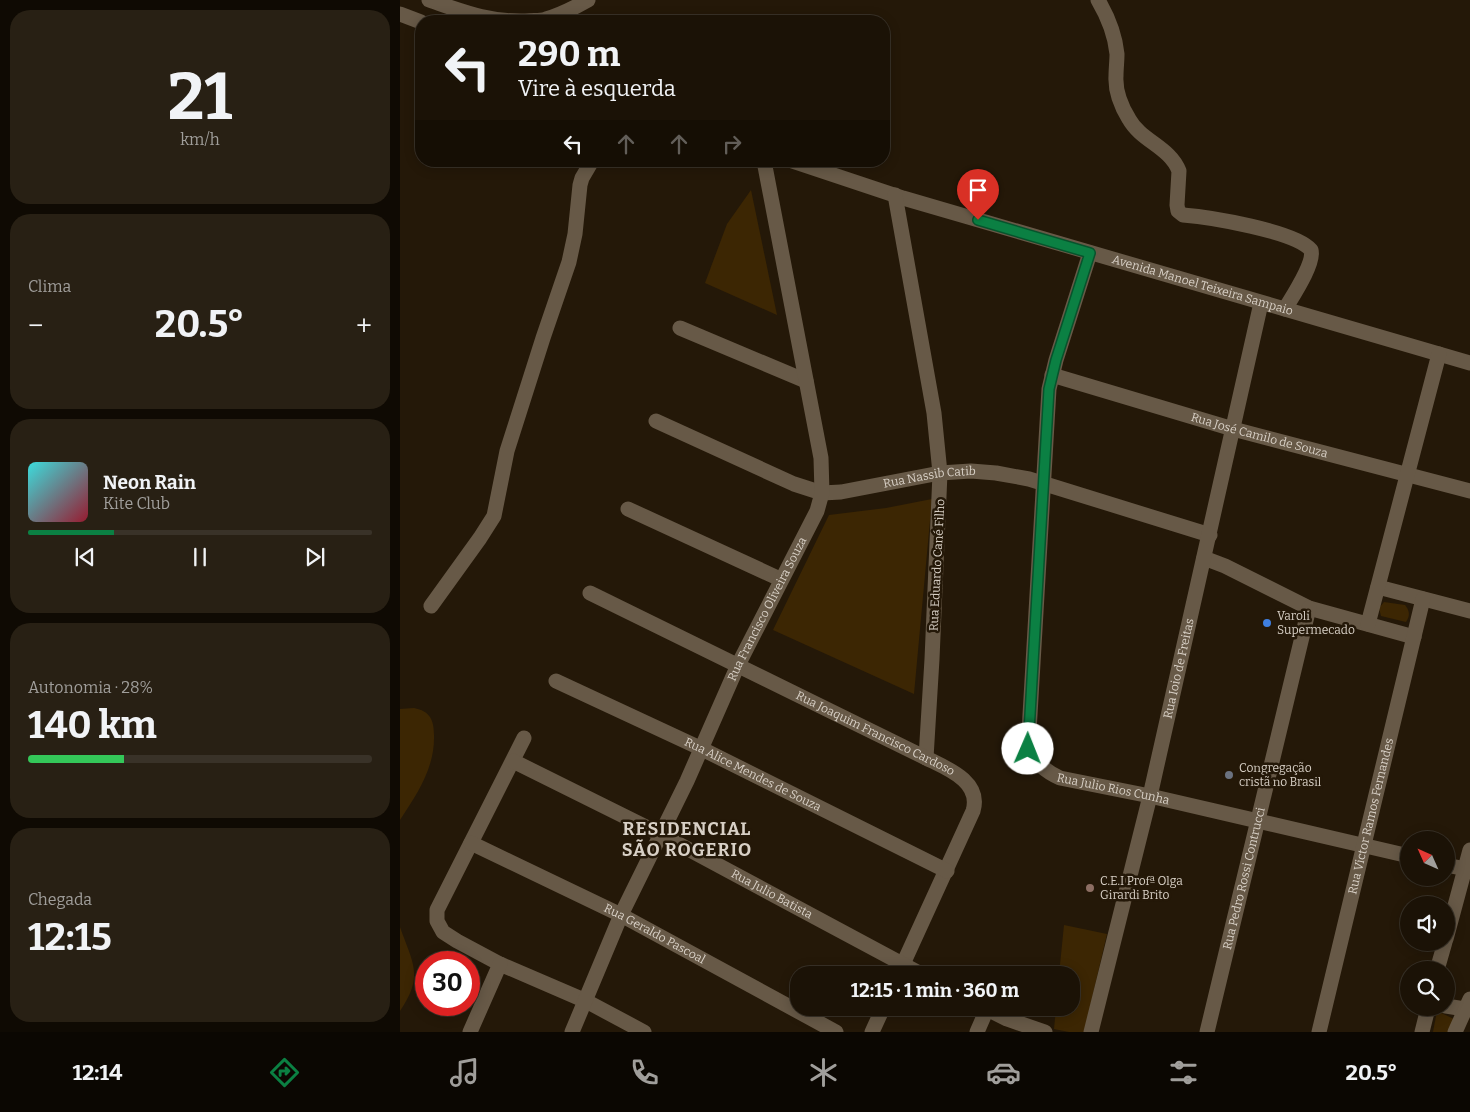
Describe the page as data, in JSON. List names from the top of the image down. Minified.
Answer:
{"streets":{"street":["Avenida Manoel Teixeira Sampaio","Rua José Camilo de Souza","Rua Nassib Catib","Rua Eduardo Cané Filho","Rua Francisco Oliveira Souza","Rua Ioio de Freitas","Rua Joaquim Francisco Cardoso","Rua Alice Mendes de Souza","Rua Julio Rios Cunha","Rua Victor Ramos Fernandes","Rua Pedro Rossi Contrucci","Rua Julio Batista","Rua Geraldo Pascoal"]},"crossings":[["Avenida Manoel Teixeira Sampaio","Rua Eduardo Cané Filho"],["Avenida Manoel Teixeira Sampaio","Rua Ioio de Freitas"],["Avenida Manoel Teixeira Sampaio","Rua Julio Rios Cunha"],["Rua José Camilo de Souza","Rua Ioio de Freitas"],["Rua José Camilo de Souza","Rua Julio Rios Cunha"],["Rua Nassib Catib","Rua Eduardo Cané Filho"],["Rua Nassib Catib","Rua Francisco Oliveira Souza"],["Rua Nassib Catib","Rua Ioio de Freitas"],["Rua Nassib Catib","Rua Julio Rios Cunha"],["Rua Eduardo Cané Filho","Rua Joaquim Francisco Cardoso"],["Rua Francisco Oliveira Souza","Rua Joaquim Francisco Cardoso"],["Rua Francisco Oliveira Souza","Rua Alice Mendes de Souza"],["Rua Francisco Oliveira Souza","Rua Julio Batista"],["Rua Francisco Oliveira Souza","Rua Geraldo Pascoal"],["Rua Ioio de Freitas","Rua Julio Rios Cunha"],["Rua Joaquim Francisco Cardoso","Rua Alice Mendes de Souza"],["Rua Julio Rios Cunha","Rua Victor Ramos Fernandes"],["Rua Julio Rios Cunha","Rua Pedro Rossi Contrucci"]],"districts":["RESIDENCIAL SÃO ROGERIO"],"places":["Varoli Supermecado","Congregação cristã no Brasil","C.E.I Profª Olga Girardi Brito"],"north":"top left","page":{"tile":[["21","km/h"],"Clima",["Autonomia · 28%","140 km"],["Chegada","12:15"]],"turn":["290 m","Vire à esquerda"],"heat":["−","20.5°","+"],"song":["Neon Rain","Kite Club"],"limit":"30","trip":"12:15 · 1 min · 360 m","tabs":["12:14","20.5°"]}}
